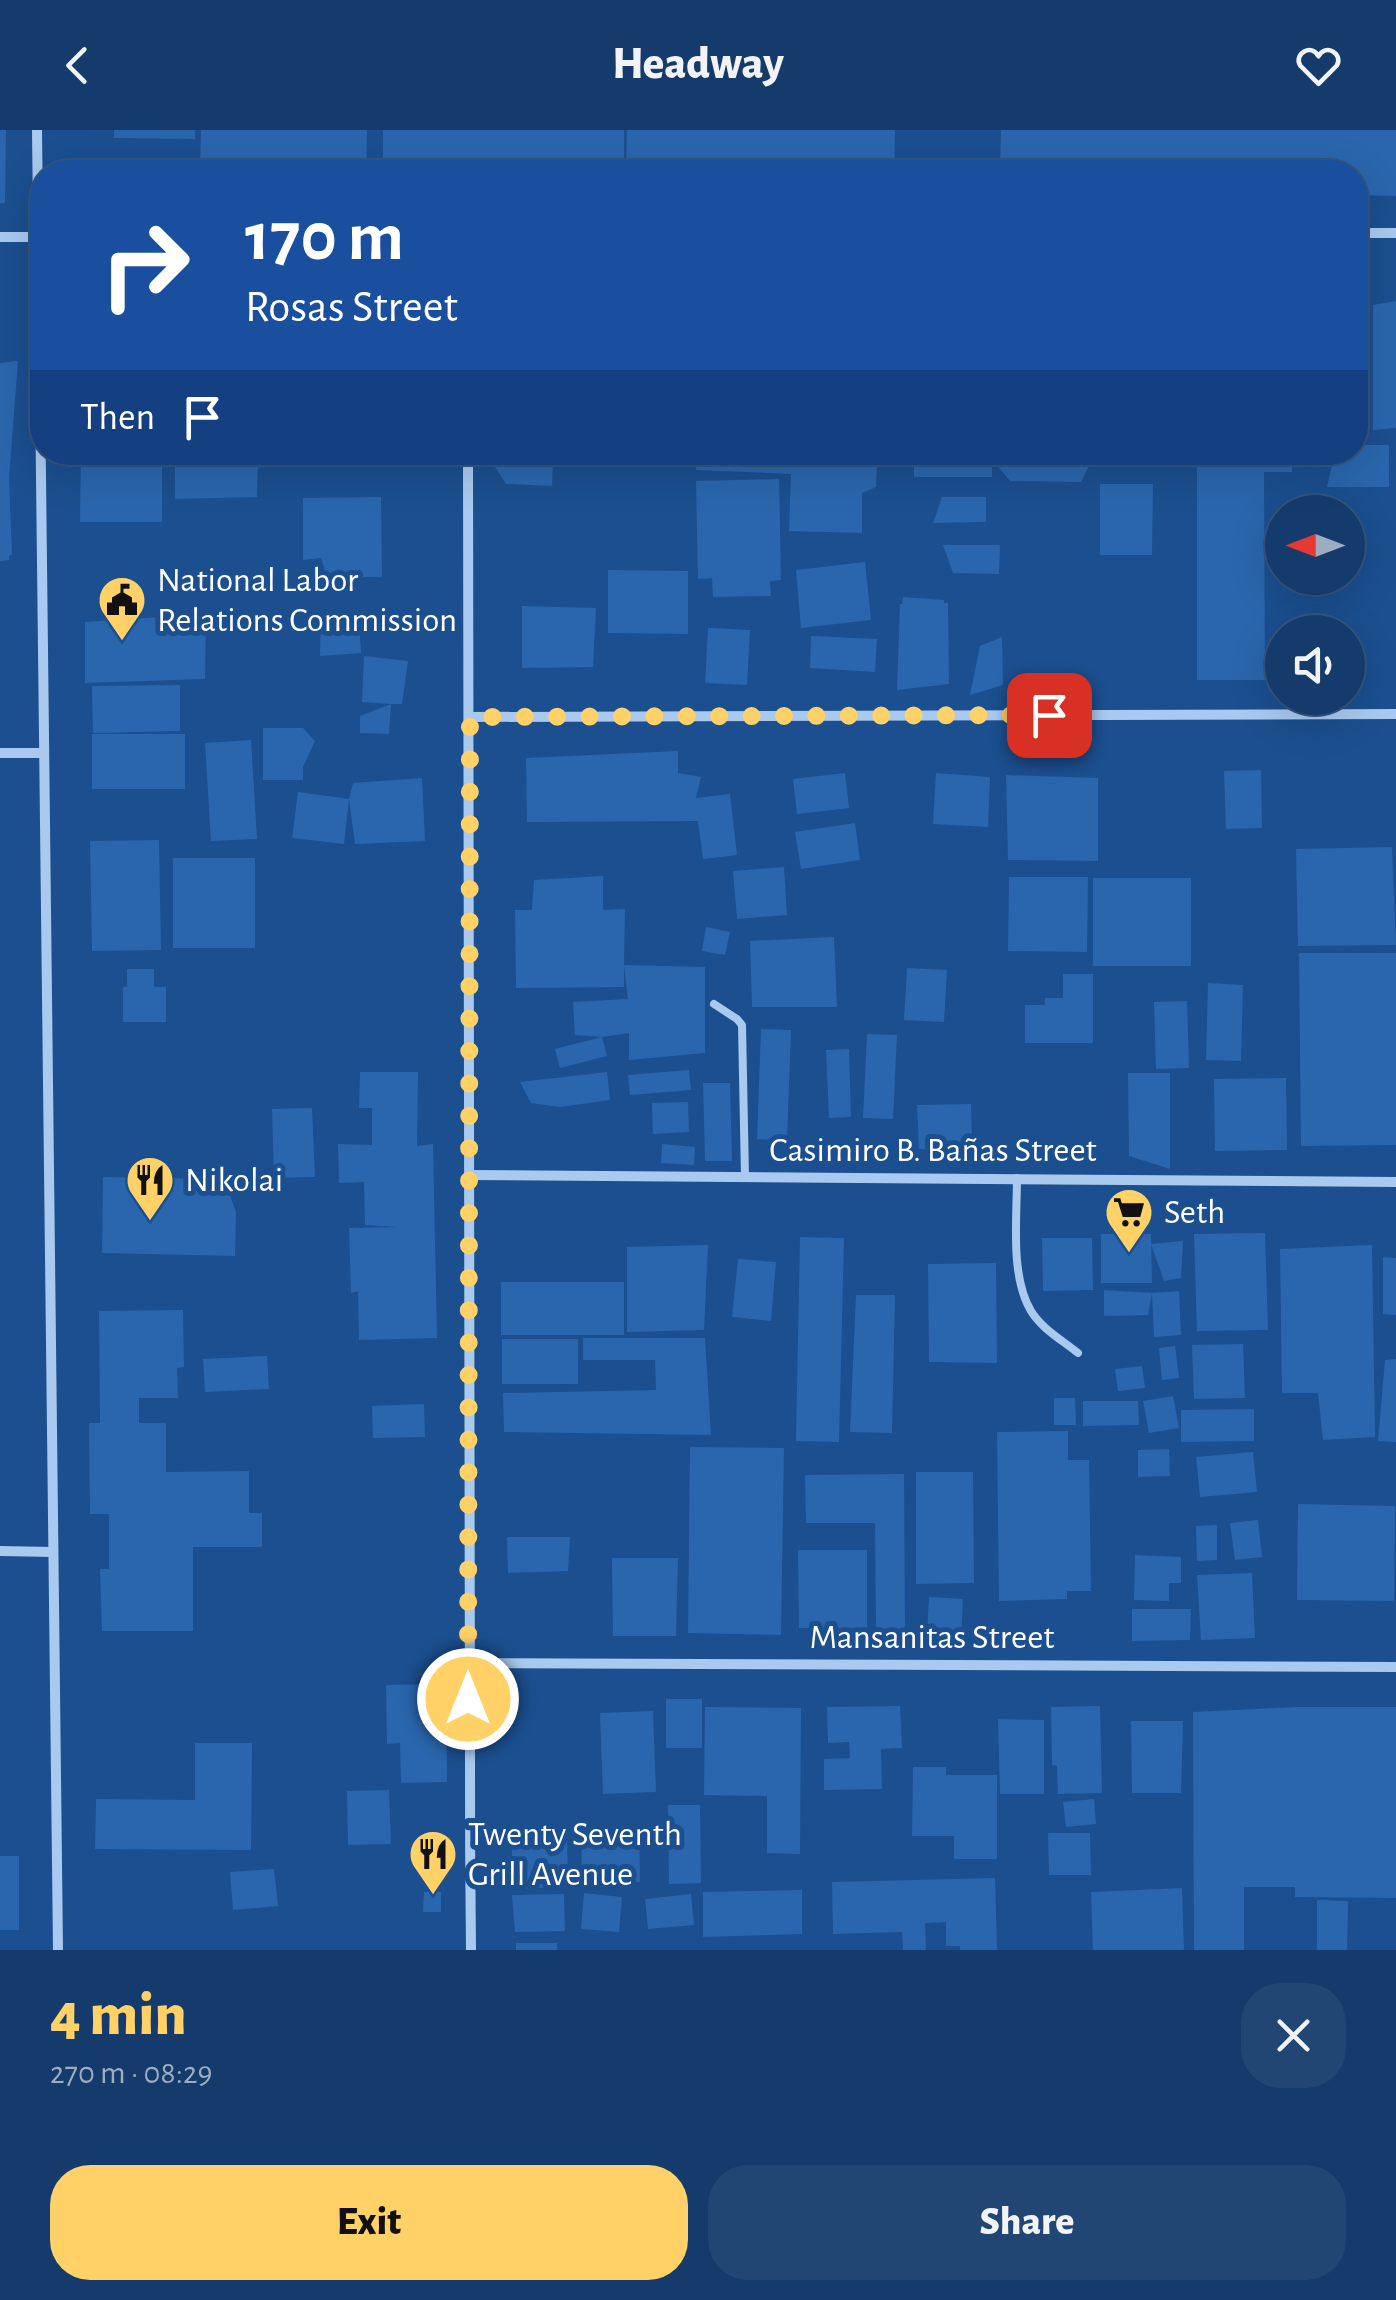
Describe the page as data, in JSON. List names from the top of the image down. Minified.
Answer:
{"streets":{"street":["Casimiro B. Bañas Street","Mansanitas Street"]},"places":{"public building":["National Labor Relations Commission"],"restaurant":["Nikolai","Twenty Seventh Grill Avenue"],"supermarket":["Seth"]},"north":"left","page":{"header":"Headway","turn":["170 m","Rosas Street"],"then":"Then","heading":["4 min","270 m · 08:29"],"buttons":["Exit","Share"]}}
